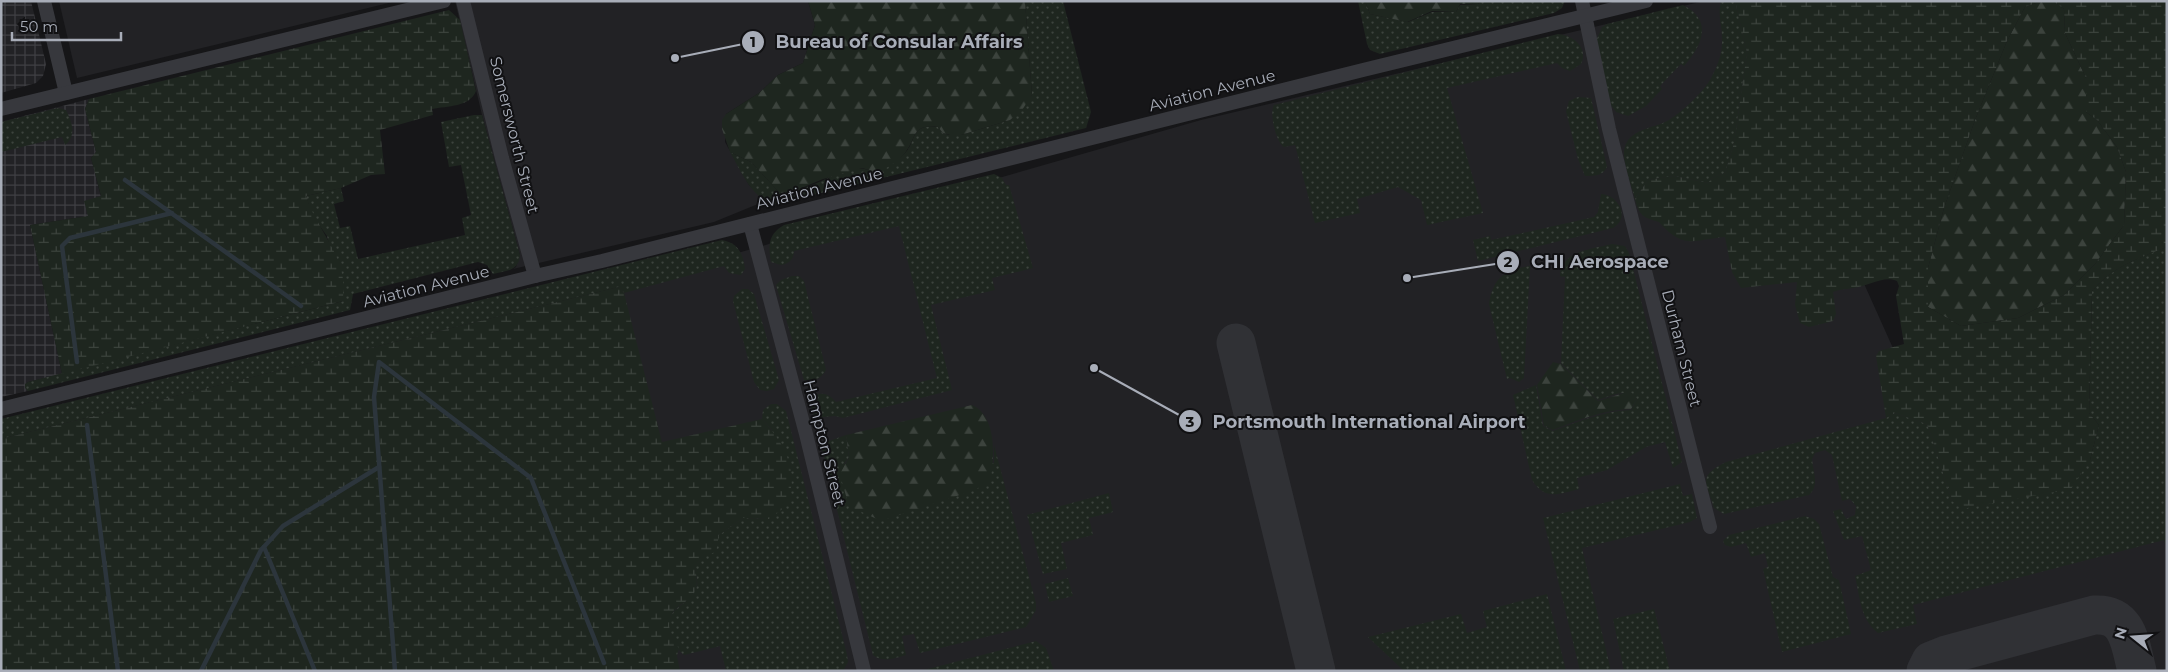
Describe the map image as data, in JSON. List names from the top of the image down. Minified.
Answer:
{"streets":{"street":["Aviation Avenue","Somersworth Street","Durham Street","Hampton Street"]},"crossings":[["Aviation Avenue","Somersworth Street"],["Aviation Avenue","Durham Street"],["Aviation Avenue","Hampton Street"]],"places":["Bureau of Consular Affairs","CHI Aerospace","Portsmouth International Airport"],"scale_bar":"50 m","north":"left"}
